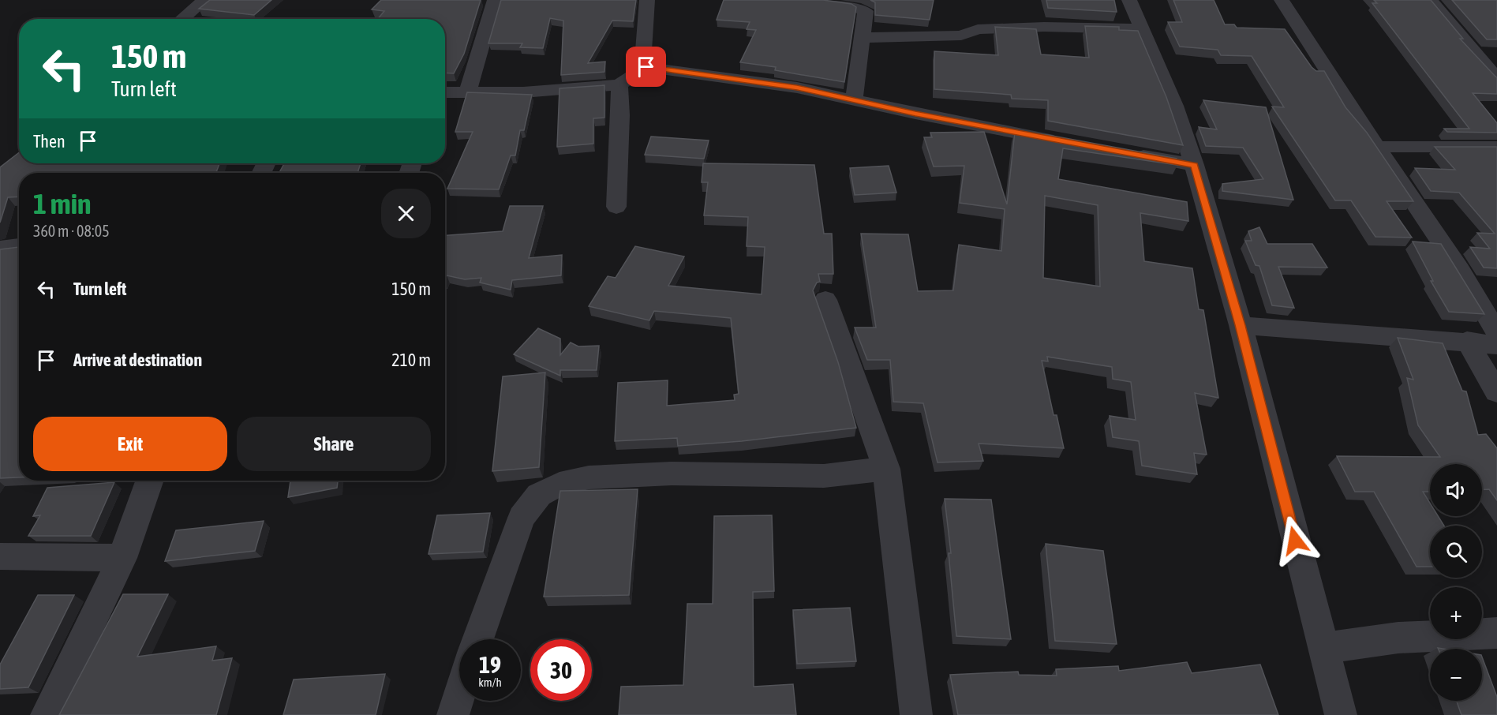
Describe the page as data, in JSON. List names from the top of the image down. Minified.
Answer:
{"page":{"turn":["150 m","Turn left"],"then":"Then","heading":["1 min","360 m · 08:05"],"list":[{"name":"Turn left","value":"150 m"},{"name":"Arrive at destination","value":"210 m"}],"buttons":["Exit","Share"],"map_buttons":["+","−"],"speed":"19 km/h","limit":"30"}}
